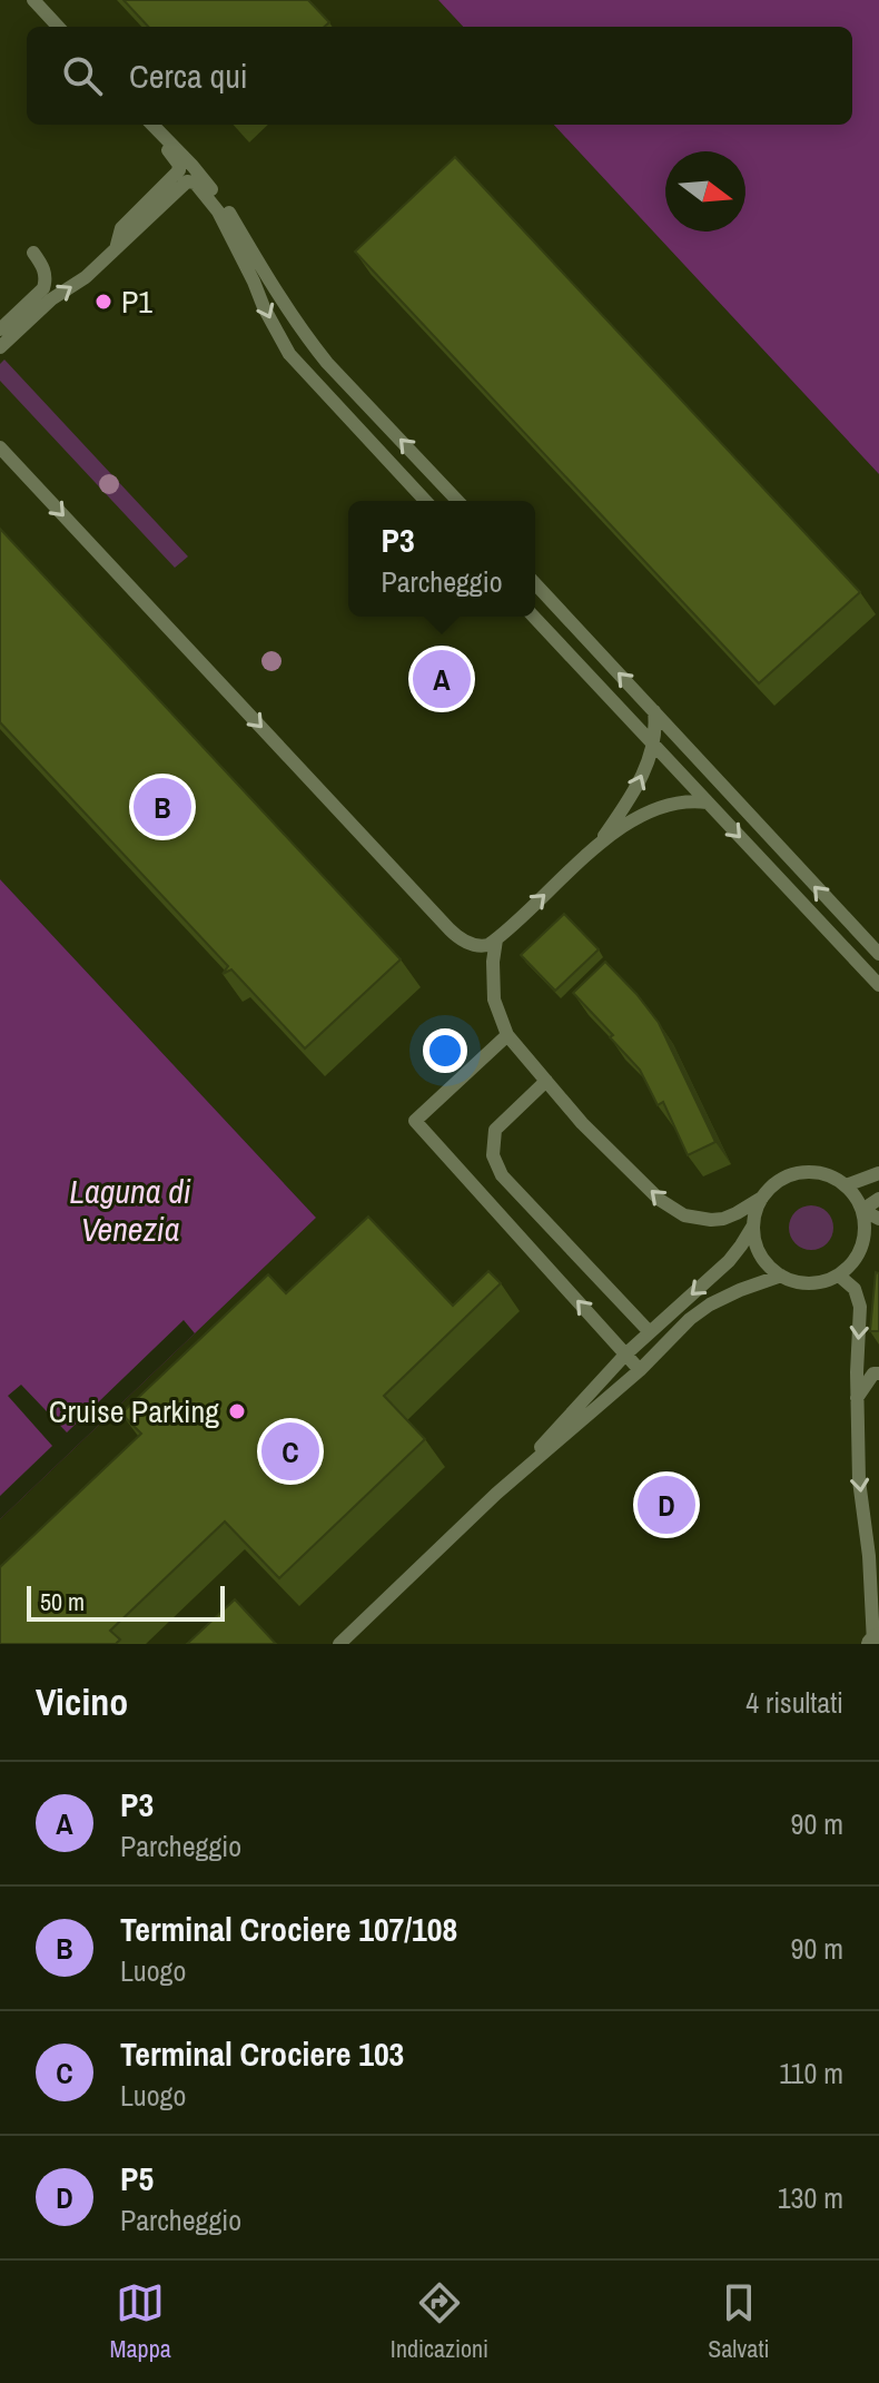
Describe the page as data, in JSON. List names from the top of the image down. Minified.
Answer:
{"water":["Laguna di Venezia"],"places":["P1","Cruise Parking"],"scale_bar":"50 m","north":"right","page":{"search":"Cerca qui","popup":["P3","Parcheggio"],"pins":["A","B","C","D"],"scale":"50 m","heading":["Vicino","4 risultati"],"list":[{"mark":"A","name":"P3","note":"Parcheggio","value":"90 m"},{"mark":"B","name":"Terminal Crociere 107/108","note":"Luogo","value":"90 m"},{"mark":"C","name":"Terminal Crociere 103","note":"Luogo","value":"110 m"},{"mark":"D","name":"P5","note":"Parcheggio","value":"130 m"}],"nav":["Mappa","Indicazioni","Salvati"]}}
